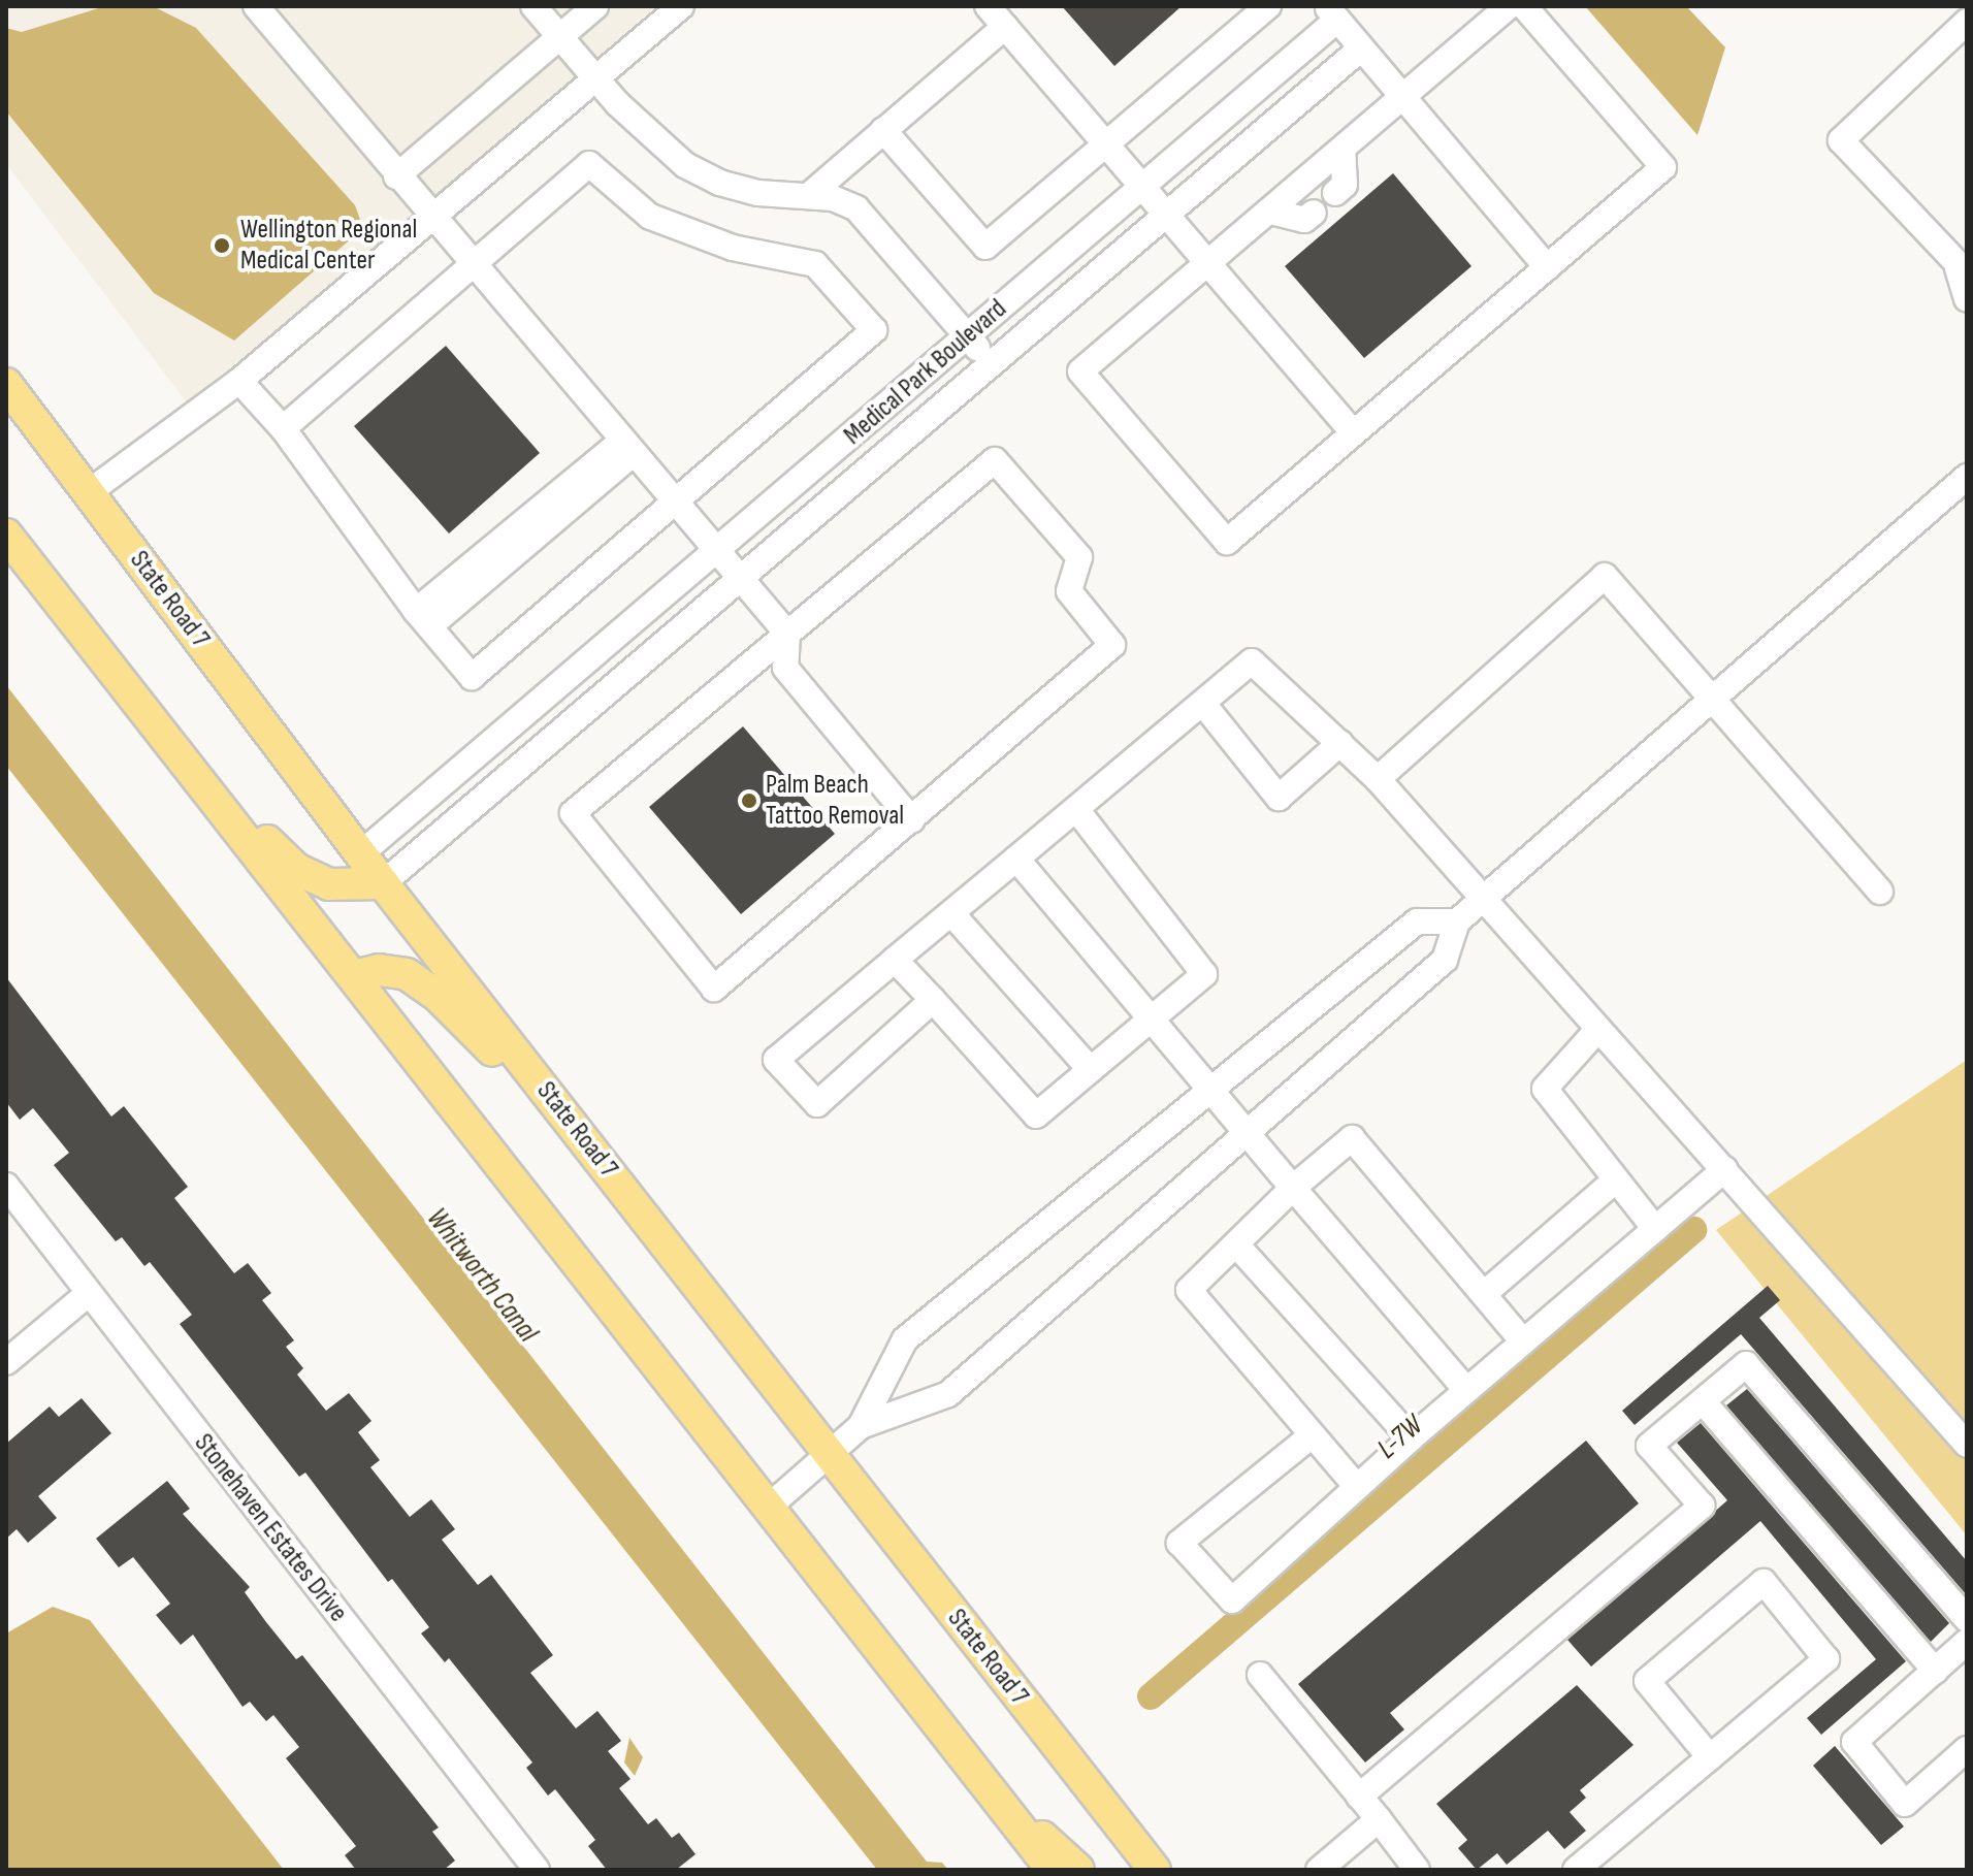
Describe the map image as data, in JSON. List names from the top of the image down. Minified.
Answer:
{"streets":{"main road":["State Road 7"],"street":["Medical Park Boulevard","Stonehaven Estates Drive"]},"crossings":[["Medical Park Boulevard","State Road 7"]],"water":["Whitworth Canal","L-7W"],"places":["Wellington Regional Medical Center","Palm Beach Tattoo Removal"]}
